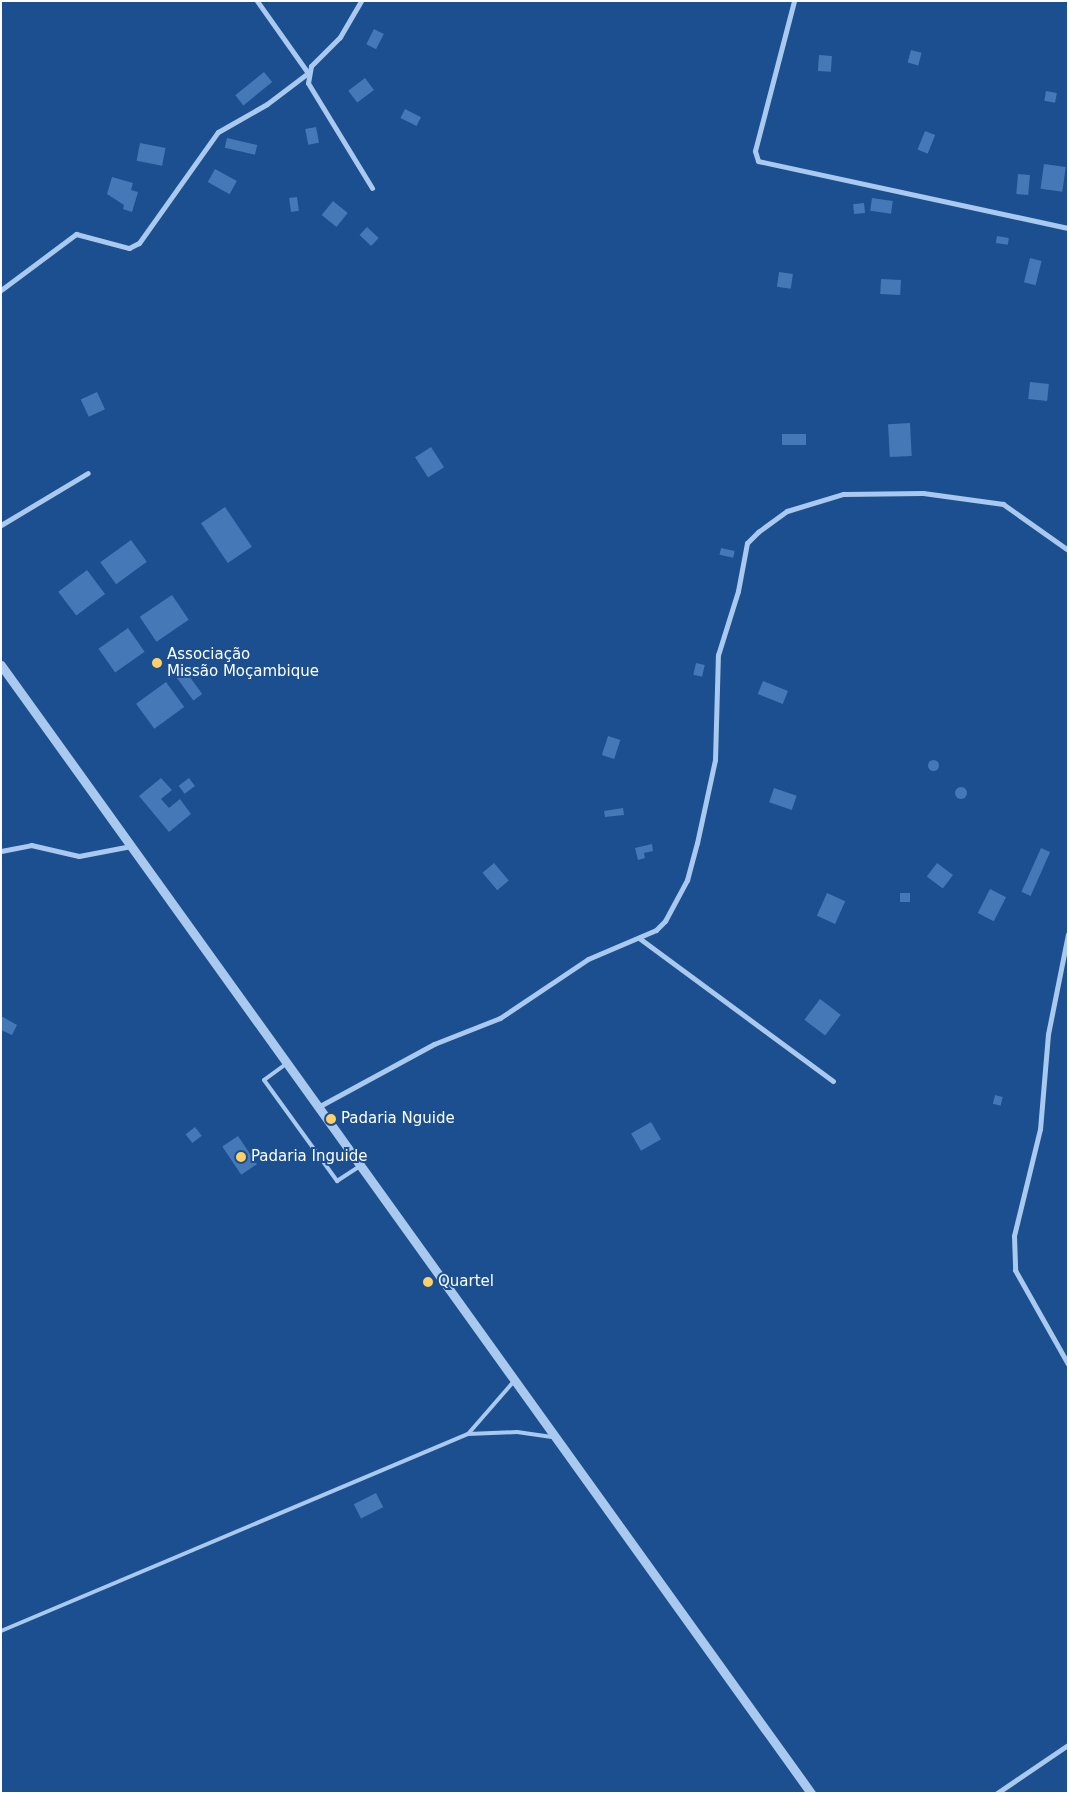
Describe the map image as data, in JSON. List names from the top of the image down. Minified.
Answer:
{"places":["Associação Missão Moçambique","Padaria Nguide","Padaria Inguide","Quartel"]}
